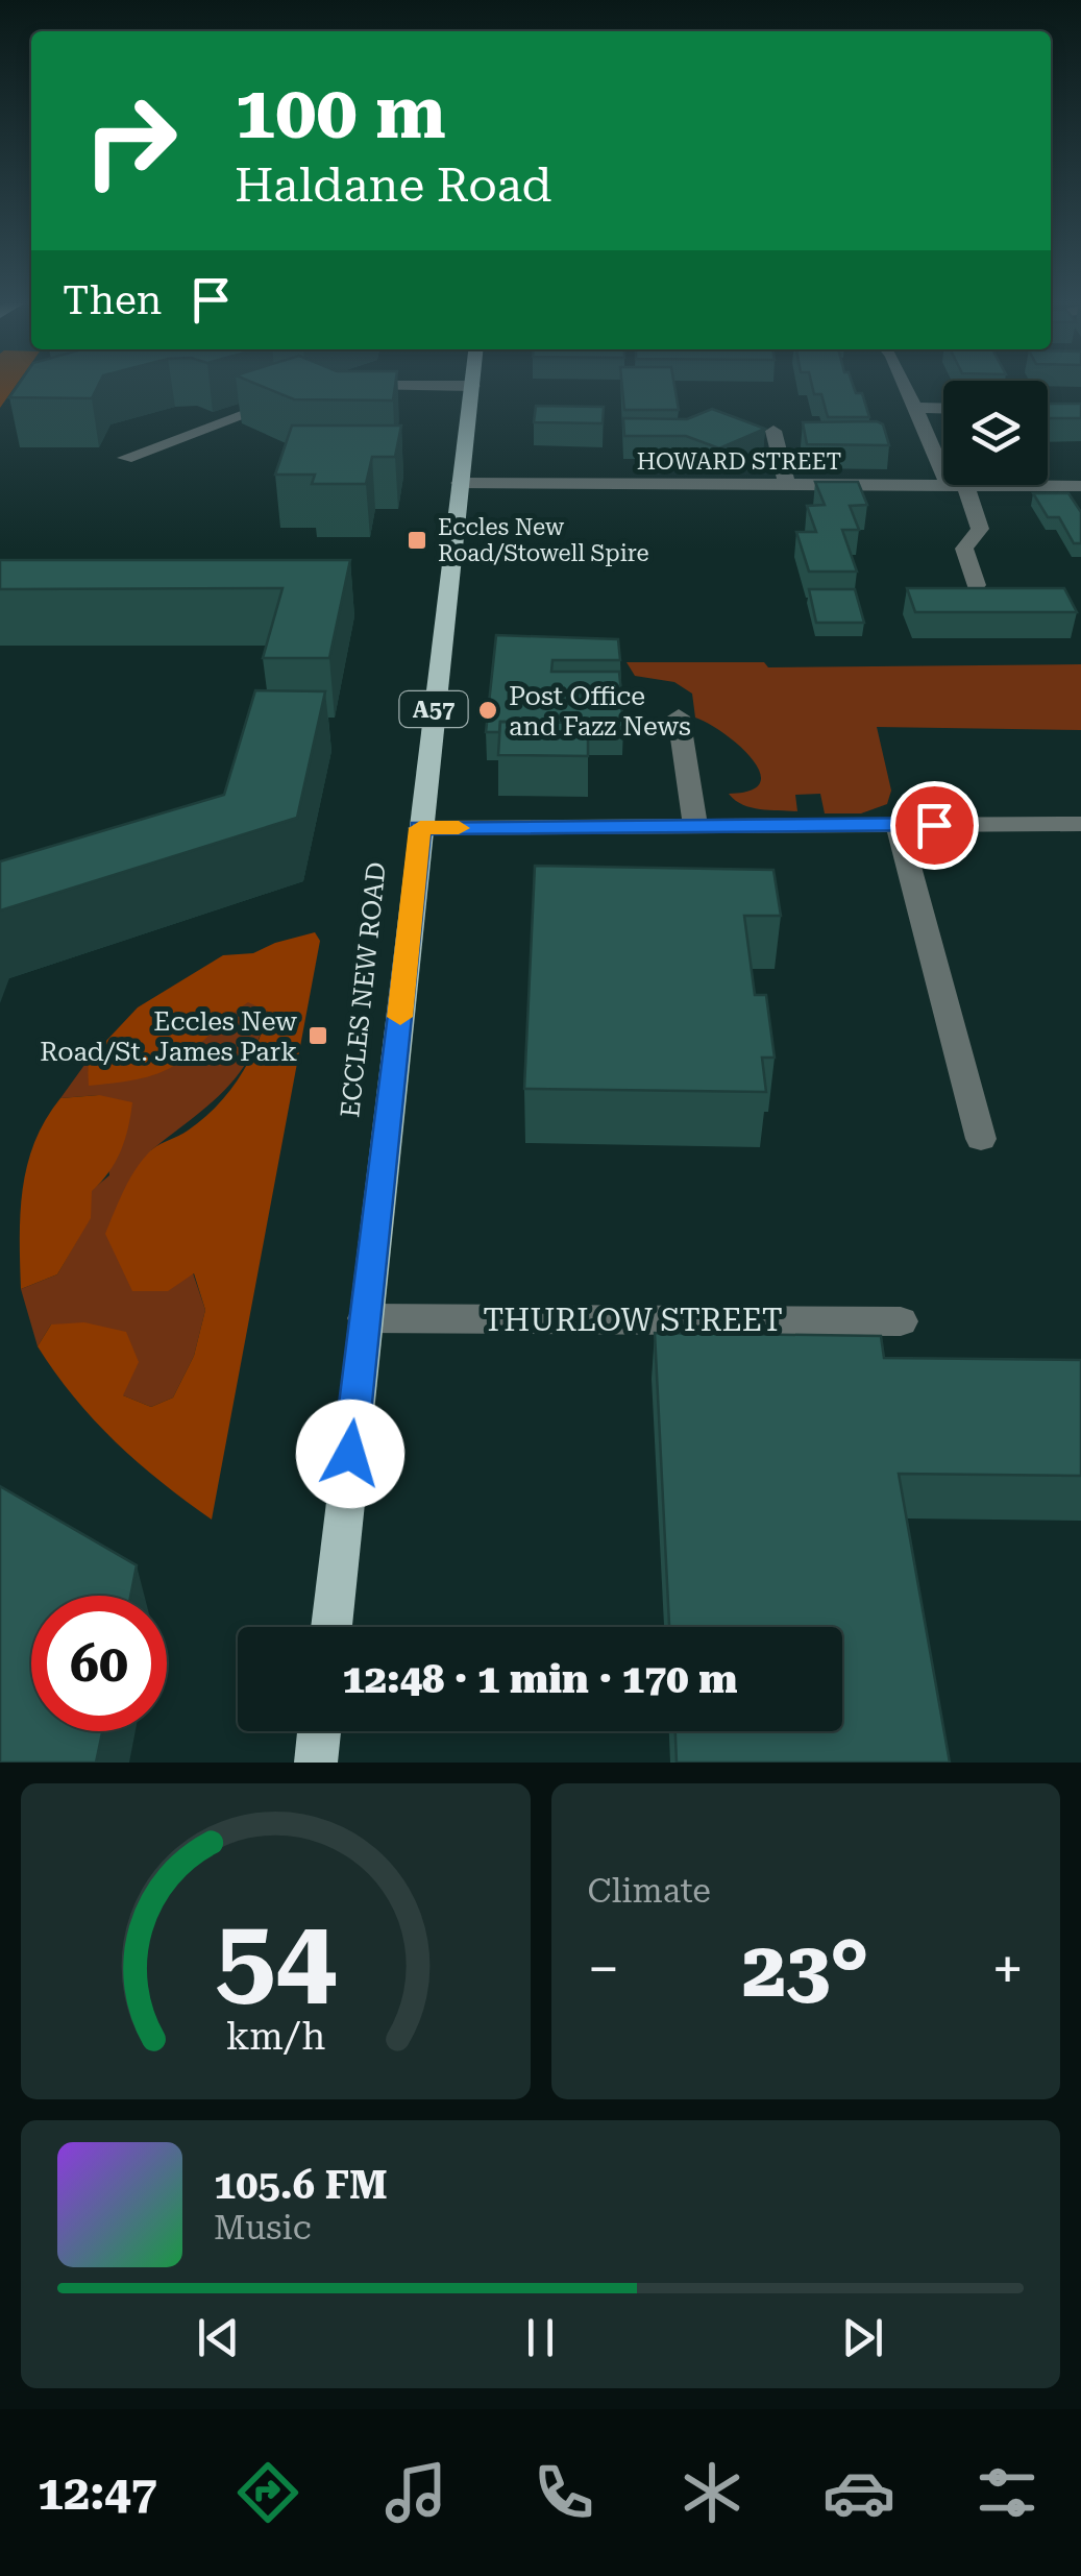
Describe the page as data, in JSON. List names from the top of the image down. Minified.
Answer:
{"streets":{"main road":["A57","ECCLES NEW ROAD"],"street":["HOWARD STREET","THURLOW STREET"]},"crossings":[["HOWARD STREET","ECCLES NEW ROAD"],["ECCLES NEW ROAD","THURLOW STREET"]],"places":{"transit":["Eccles New Road/Stowell Spire","Eccles New Road/St. James Park"],"other":["Post Office and Fazz News"]},"page":{"turn":["100 m","Haldane Road"],"then":"Then","limit":"60","trip":"12:48 · 1 min · 170 m","tile":"Climate","heat":["−","23°","+"],"song":["105.6 FM","Music"],"tabs":"12:47","gauge":["54","km/h"]}}
